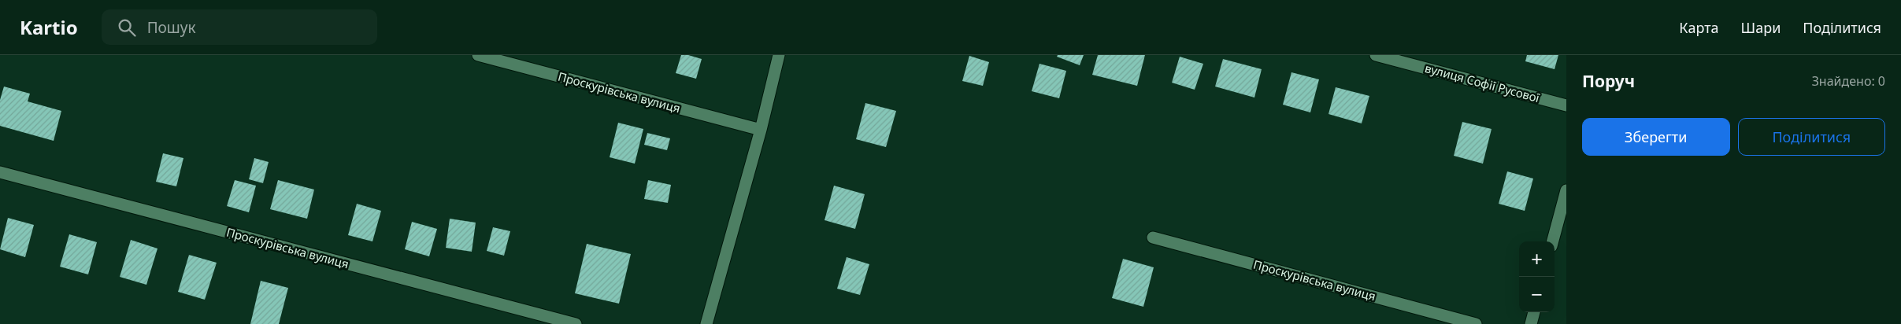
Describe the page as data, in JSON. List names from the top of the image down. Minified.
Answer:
{"streets":{"street":["вулиця Софії Русової","Проскурівська вулиця"]},"page":{"header":"Kartio","search":"Пошук","nav":["Карта","Шари","Поділитися"],"heading":["Поруч","Знайдено: 0"],"buttons":["Зберегти","Поділитися"],"map_buttons":["+","−"]}}
